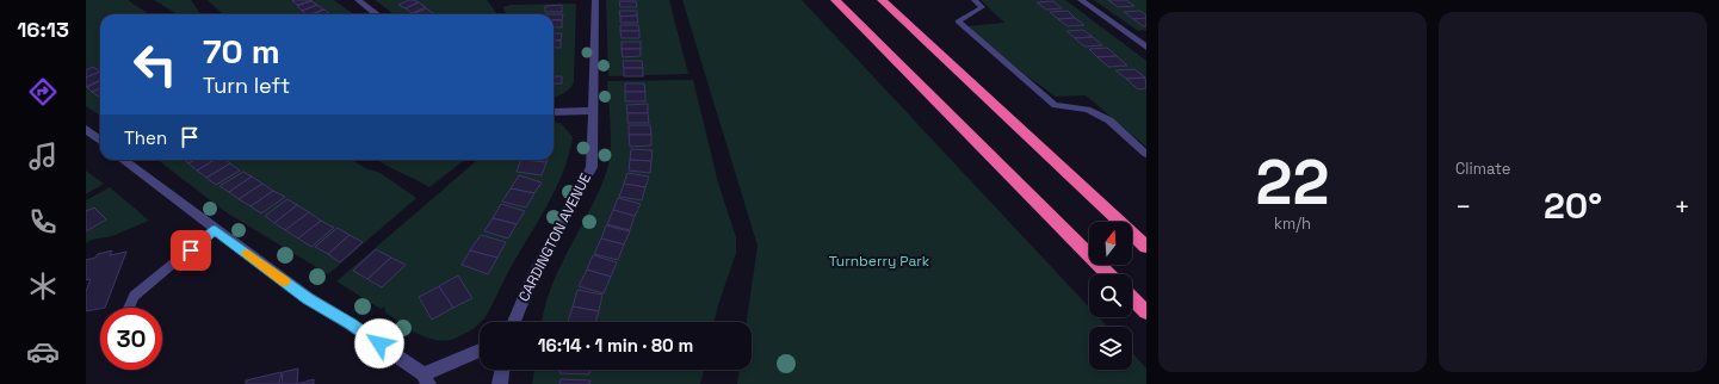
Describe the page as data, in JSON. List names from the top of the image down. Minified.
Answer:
{"streets":{"street":["CARDINGTON AVENUE"]},"parks":["Turnberry Park"],"north":"top","page":{"tabs":"16:13","tile":[["22","km/h"],"Climate"],"turn":["70 m","Turn left"],"then":"Then","heat":["−","20°","+"],"limit":"30","trip":"16:14 · 1 min · 80 m"}}
